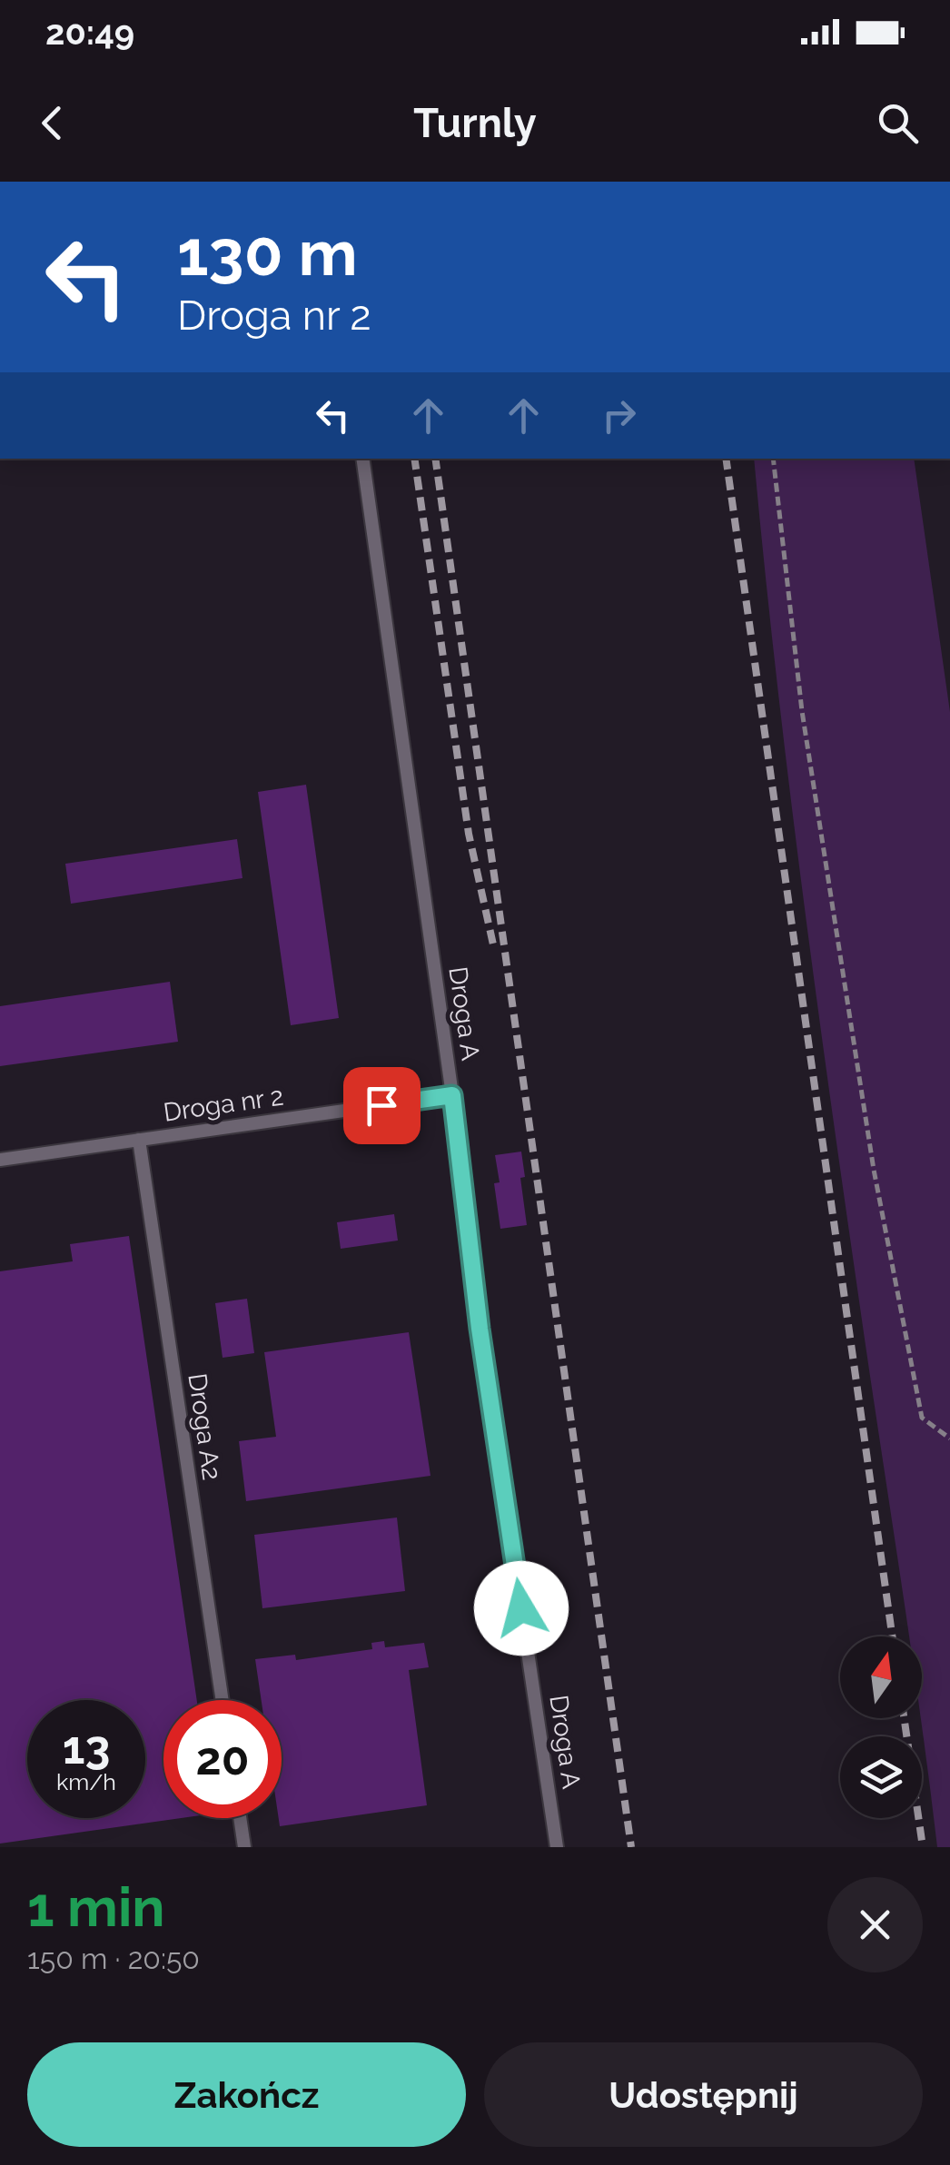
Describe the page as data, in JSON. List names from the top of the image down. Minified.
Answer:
{"streets":{"lane":["Droga A","Droga nr 2","Droga A2"]},"crossings":[["Droga A","Droga nr 2"],["Droga nr 2","Droga A2"]],"north":"top","page":{"status":"20:49","header":"Turnly","turn":["130 m","Droga nr 2"],"speed":"13 km/h","limit":"20","heading":["1 min","150 m · 20:50"],"buttons":["Zakończ","Udostępnij"]}}
